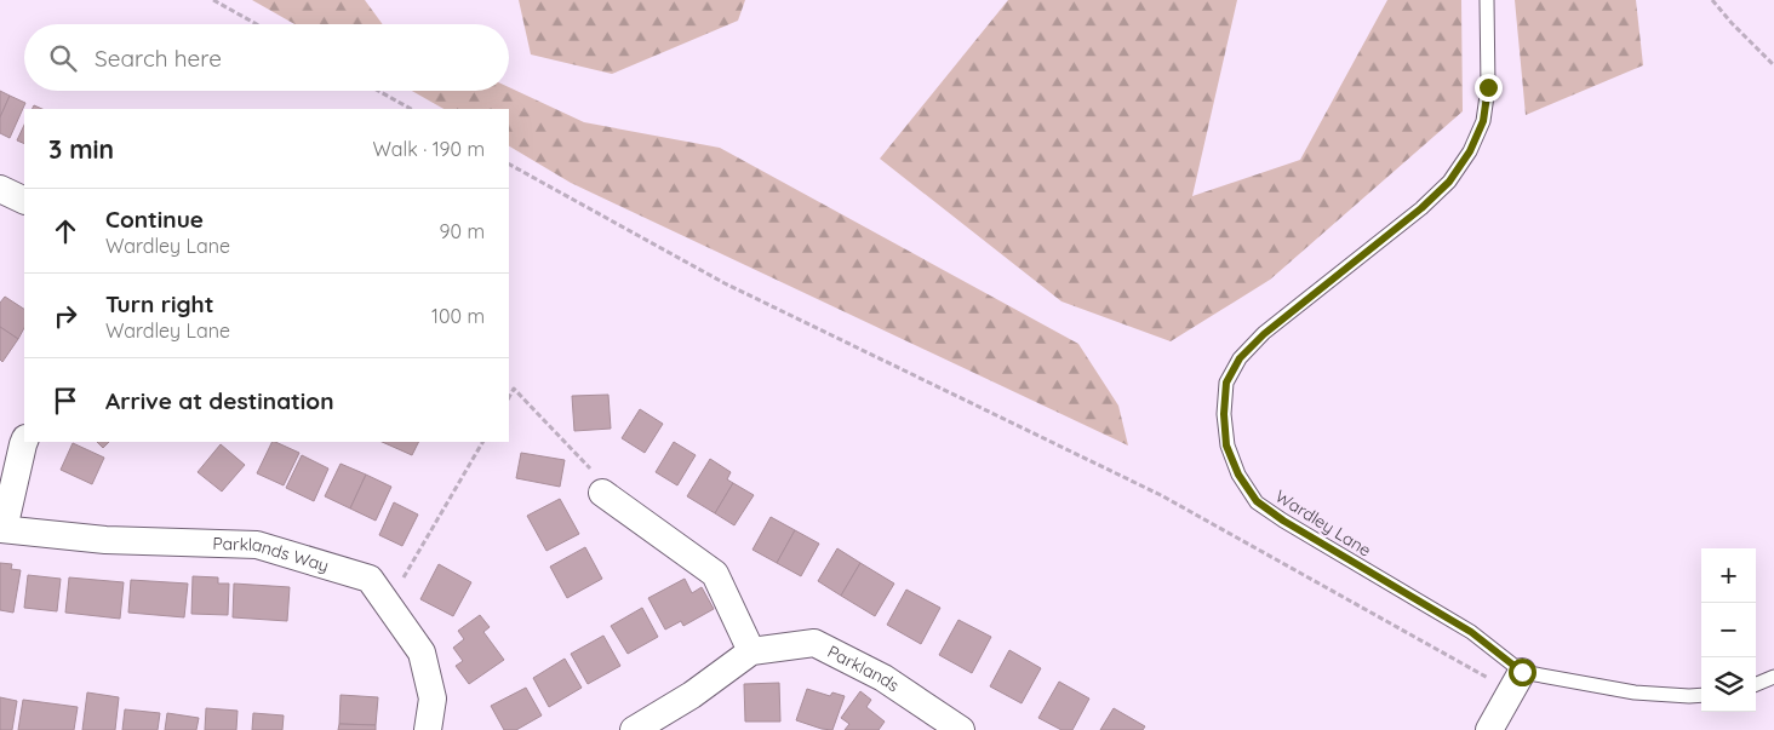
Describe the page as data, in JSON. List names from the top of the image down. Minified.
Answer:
{"streets":{"street":["Parklands Way","Parklands"],"lane":["Wardley Lane"]},"page":{"search":"Search here","heading":["3 min","Walk · 190 m"],"list":[["Continue","Wardley Lane","90 m"],["Turn right","Wardley Lane","100 m"],"Arrive at destination"],"map_buttons":["+","−"]}}
